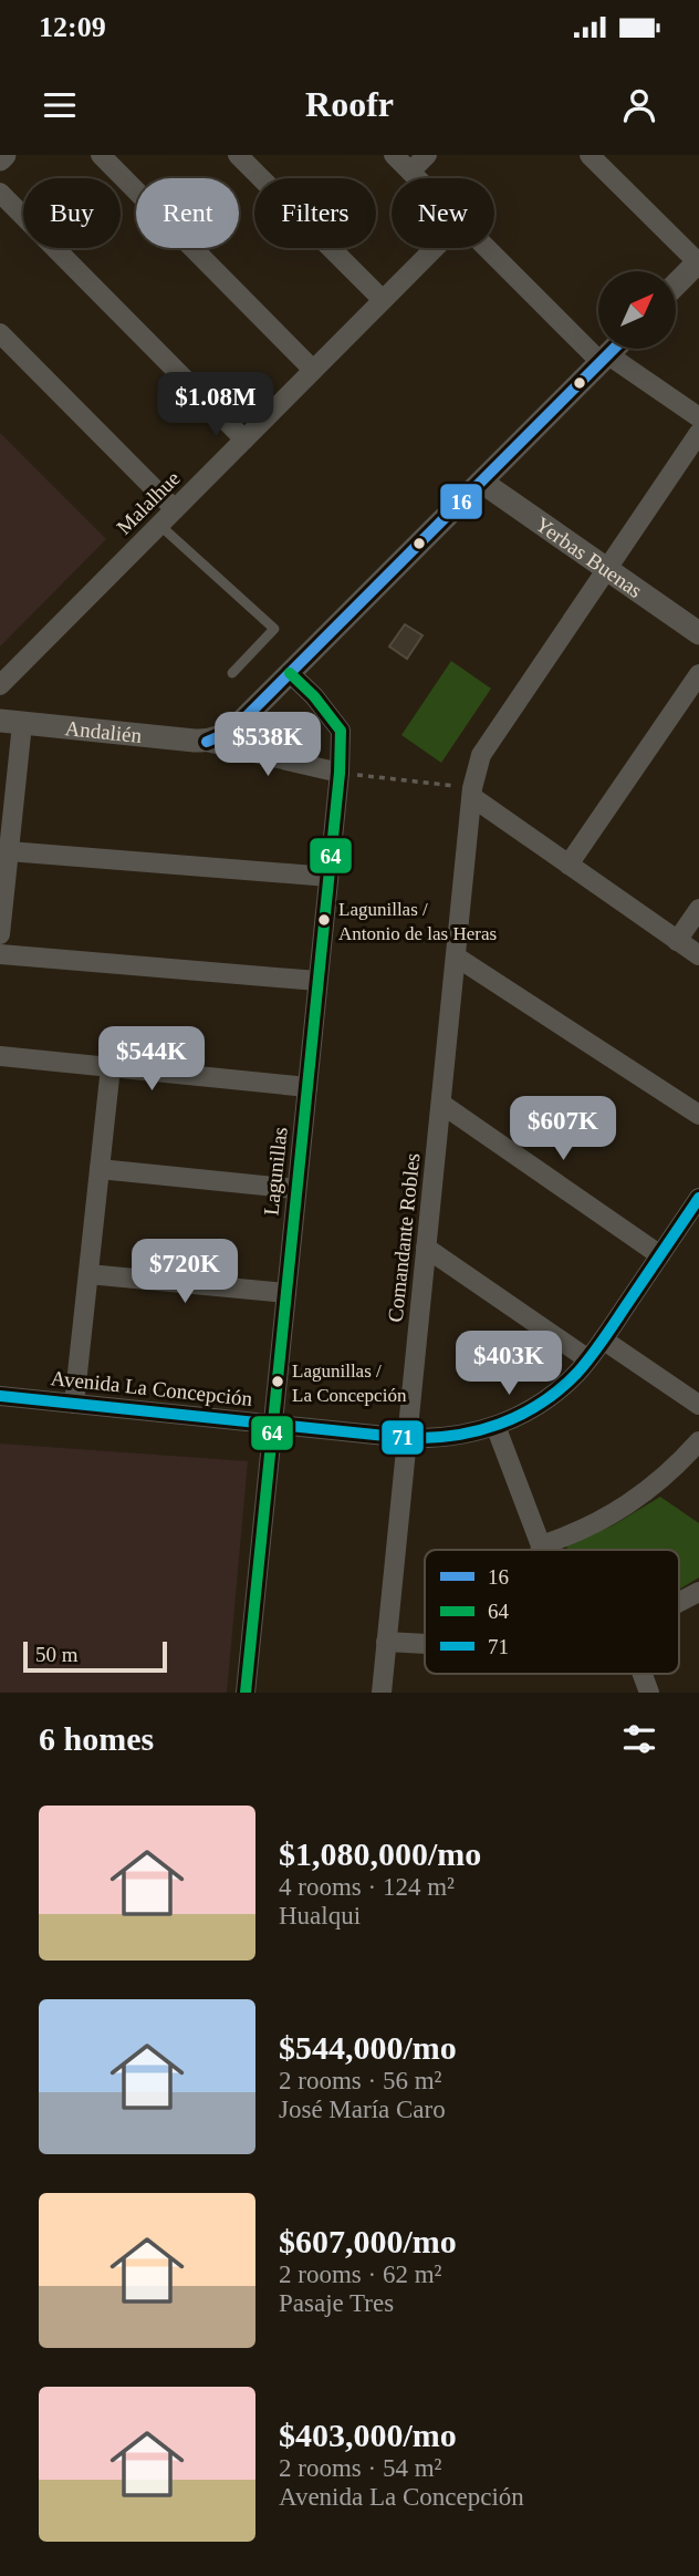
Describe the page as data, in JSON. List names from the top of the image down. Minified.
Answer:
{"streets":{"street":["Malalhue","Yerbas Buenas","Andalién","Lagunillas","Comandante Robles","Avenida La Concepción"]},"crossings":[["Yerbas Buenas","Comandante Robles"],["Lagunillas","Avenida La Concepción"],["Comandante Robles","Avenida La Concepción"]],"places":["Lagunillas / Antonio de las Heras","Lagunillas / La Concepción"],"lines":["transit line 16","transit line 64","transit line 71"],"legend":["16","64","71"],"scale_bar":"50 m","north":"top right","page":{"status":"12:09","header":"Roofr","chip":["Buy","Rent","Filters","New"],"price":["$1.08M","$538K","$544K","$607K","$720K","$403K"],"scale":"50 m","heading":"6 homes","list":[{"name":"$1,080,000/mo","note":"4 rooms · 124 m² · Hualqui"},{"name":"$544,000/mo","note":"2 rooms · 56 m² · José María Caro"},{"name":"$607,000/mo","note":"2 rooms · 62 m² · Pasaje Tres"},{"name":"$403,000/mo","note":"2 rooms · 54 m² · Avenida La Concepción"}]}}
